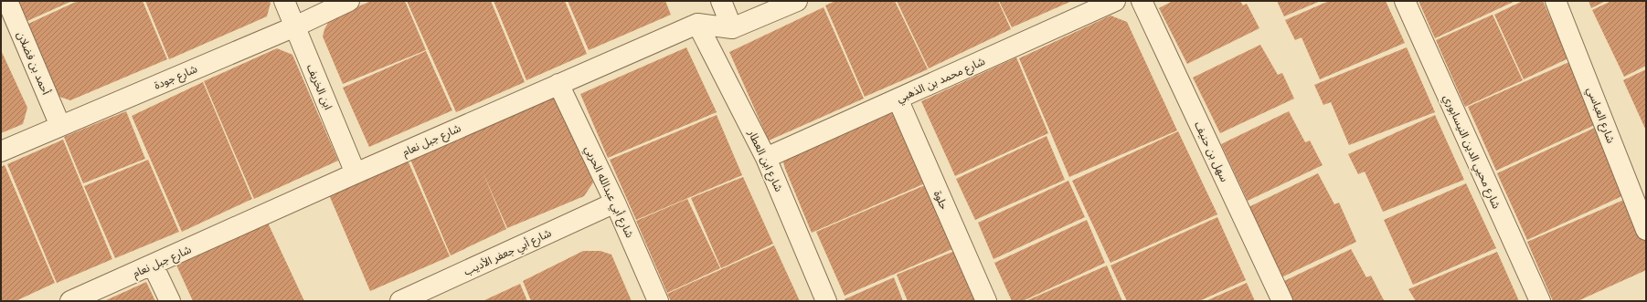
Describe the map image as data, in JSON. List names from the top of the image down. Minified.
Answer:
{"streets":{"street":["أحمد بن فضلان","شارع جودة","شارع محمد بن الذهبي","ابن الخريف","شارع العباسي","شارع جبل نعام","سهل بن حنيف","شارع محيي الدين النيسابوري","شارع ابن العطار","شارع أبي عبدالله الحربي","حلوة","شارع أبي جعفر الأديب"]},"crossings":[["أحمد بن فضلان","شارع جودة"],["شارع جودة","ابن الخريف"],["شارع محمد بن الذهبي","شارع ابن العطار"],["شارع محمد بن الذهبي","حلوة"],["ابن الخريف","شارع جبل نعام"],["شارع جبل نعام","شارع ابن العطار"],["شارع جبل نعام","شارع أبي عبدالله الحربي"],["شارع أبي عبدالله الحربي","شارع أبي جعفر الأديب"]]}
